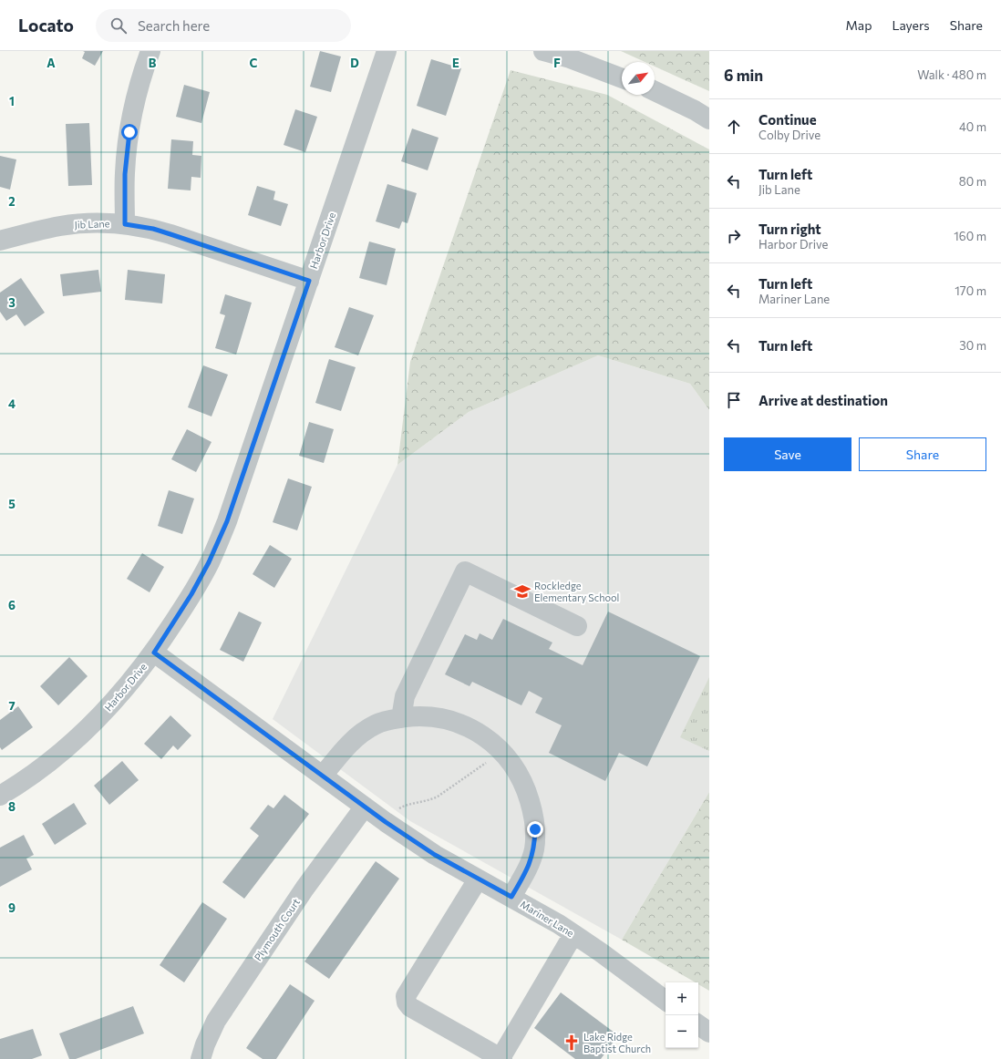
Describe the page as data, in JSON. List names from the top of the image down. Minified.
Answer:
{"streets":{"street":["Jib Lane","Harbor Drive","Mariner Lane","Plymouth Court"]},"crossings":[["Jib Lane","Harbor Drive"],["Harbor Drive","Mariner Lane"],["Mariner Lane","Plymouth Court"]],"places":{"school or university":["Rockledge Elementary School"],"church":["Lake Ridge Baptist Church"]},"north":"top right","page":{"header":"Locato","search":"Search here","nav":["Map","Layers","Share"],"heading":["6 min","Walk · 480 m"],"list":[["Continue","Colby Drive","40 m"],["Turn left","Jib Lane","80 m"],["Turn right","Harbor Drive","160 m"],["Turn left","Mariner Lane","170 m"],["Turn left","30 m"],"Arrive at destination"],"buttons":["Save","Share"],"map_buttons":["+","−"]},"grid":{"columns":["A","B","C","D","E","F"],"rows":["1","2","3","4","5","6","7","8","9"]}}
